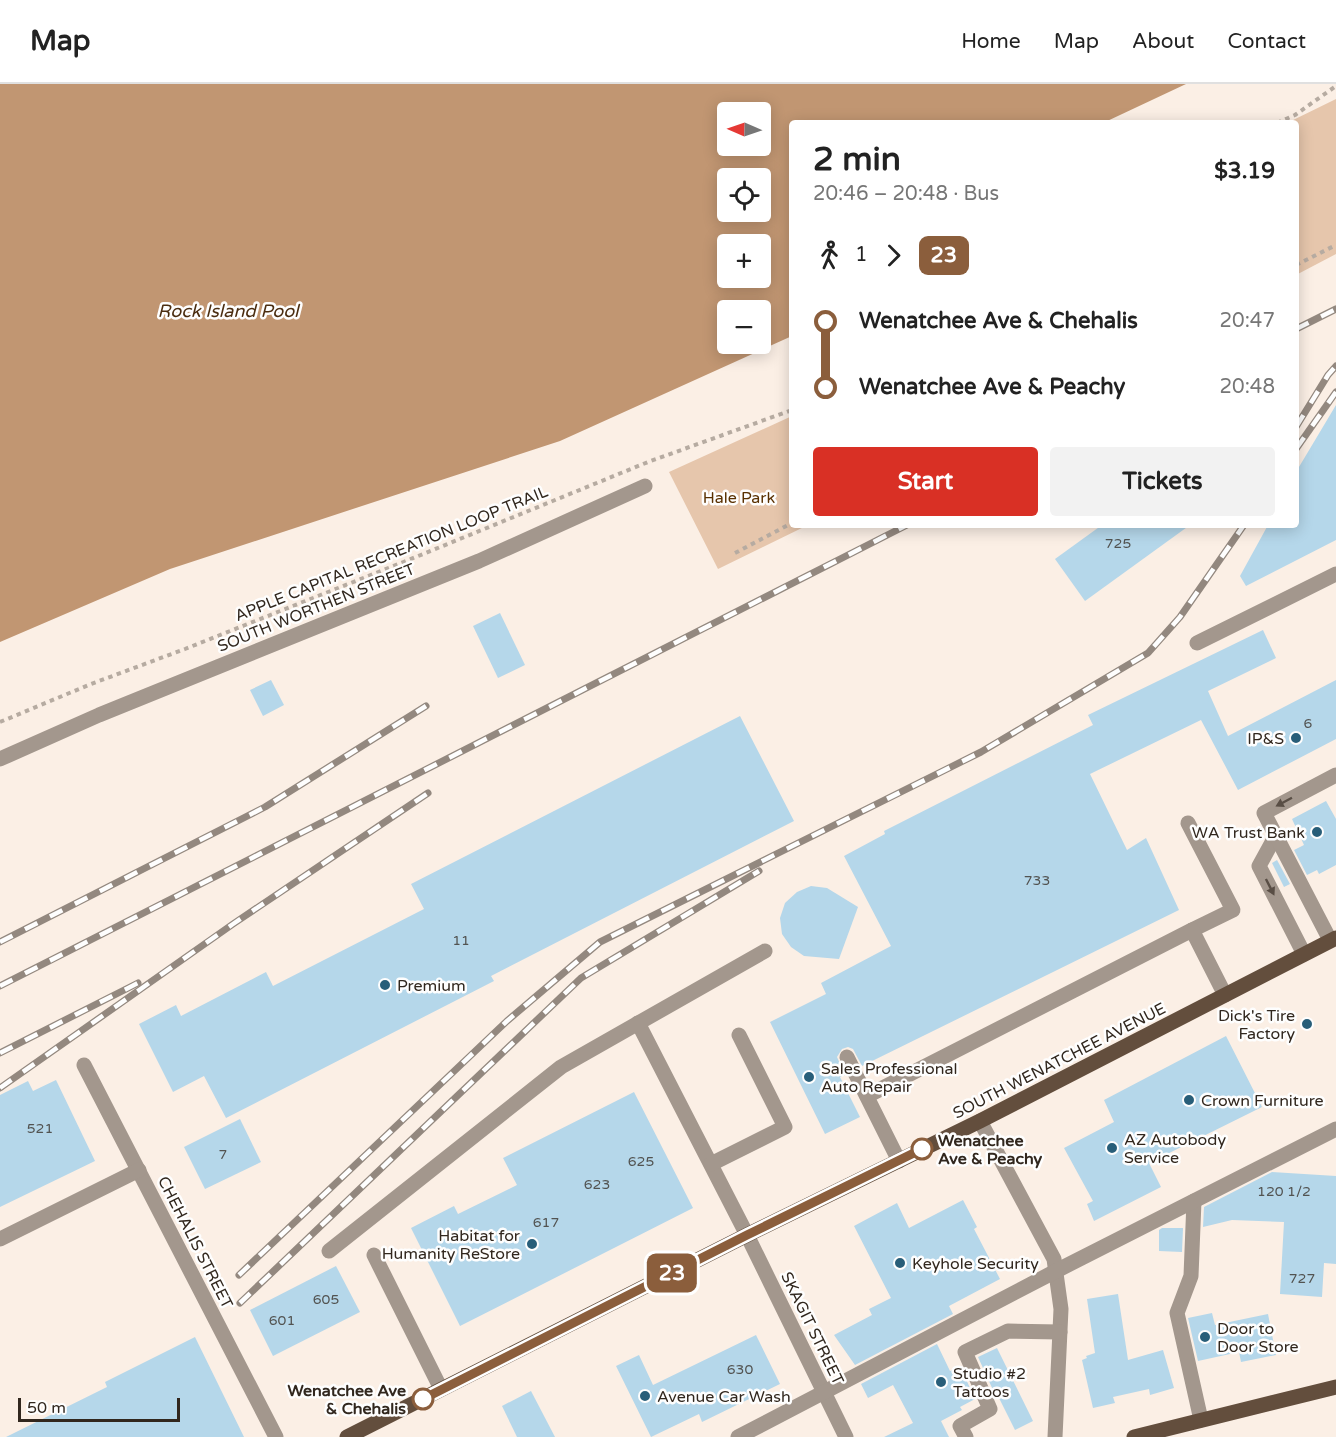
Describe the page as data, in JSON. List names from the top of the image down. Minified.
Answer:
{"streets":{"main road":["SOUTH WENATCHEE AVENUE"],"street":["SOUTH WORTHEN STREET","CHEHALIS STREET","SKAGIT STREET"],"path":["APPLE CAPITAL RECREATION LOOP TRAIL"]},"crossings":[["SOUTH WENATCHEE AVENUE","SKAGIT STREET"]],"water":["Rock Island Pool"],"parks":["Hale Park"],"places":["IP&S","WA Trust Bank","Premium","Dick's Tire Factory","Sales Professional Auto Repair","Crown Furniture","AZ Autobody Service","Wenatchee Ave & Peachy","Habitat for Humanity ReStore","Keyhole Security","Door to Door Store","Studio #2 Tattoos","Avenue Car Wash","Wenatchee Ave & Chehalis"],"lines":["bus line 23"],"house_numbers":["725","6","733","11","521","7","625","623","120 1/2","617","727","605","601","630"],"scale_bar":"50 m","north":"left","page":{"header":"Map","nav":["Home","Map","About","Contact"],"on_map":"23","map_buttons":["+","−"],"heading":["2 min","20:46 – 20:48 · Bus","$3.19"],"legs":["1","23"],"list":[{"name":"Wenatchee Ave & Chehalis","value":"20:47"},{"name":"Wenatchee Ave & Peachy","value":"20:48"}],"buttons":["Start","Tickets"],"scale":"50 m"}}
